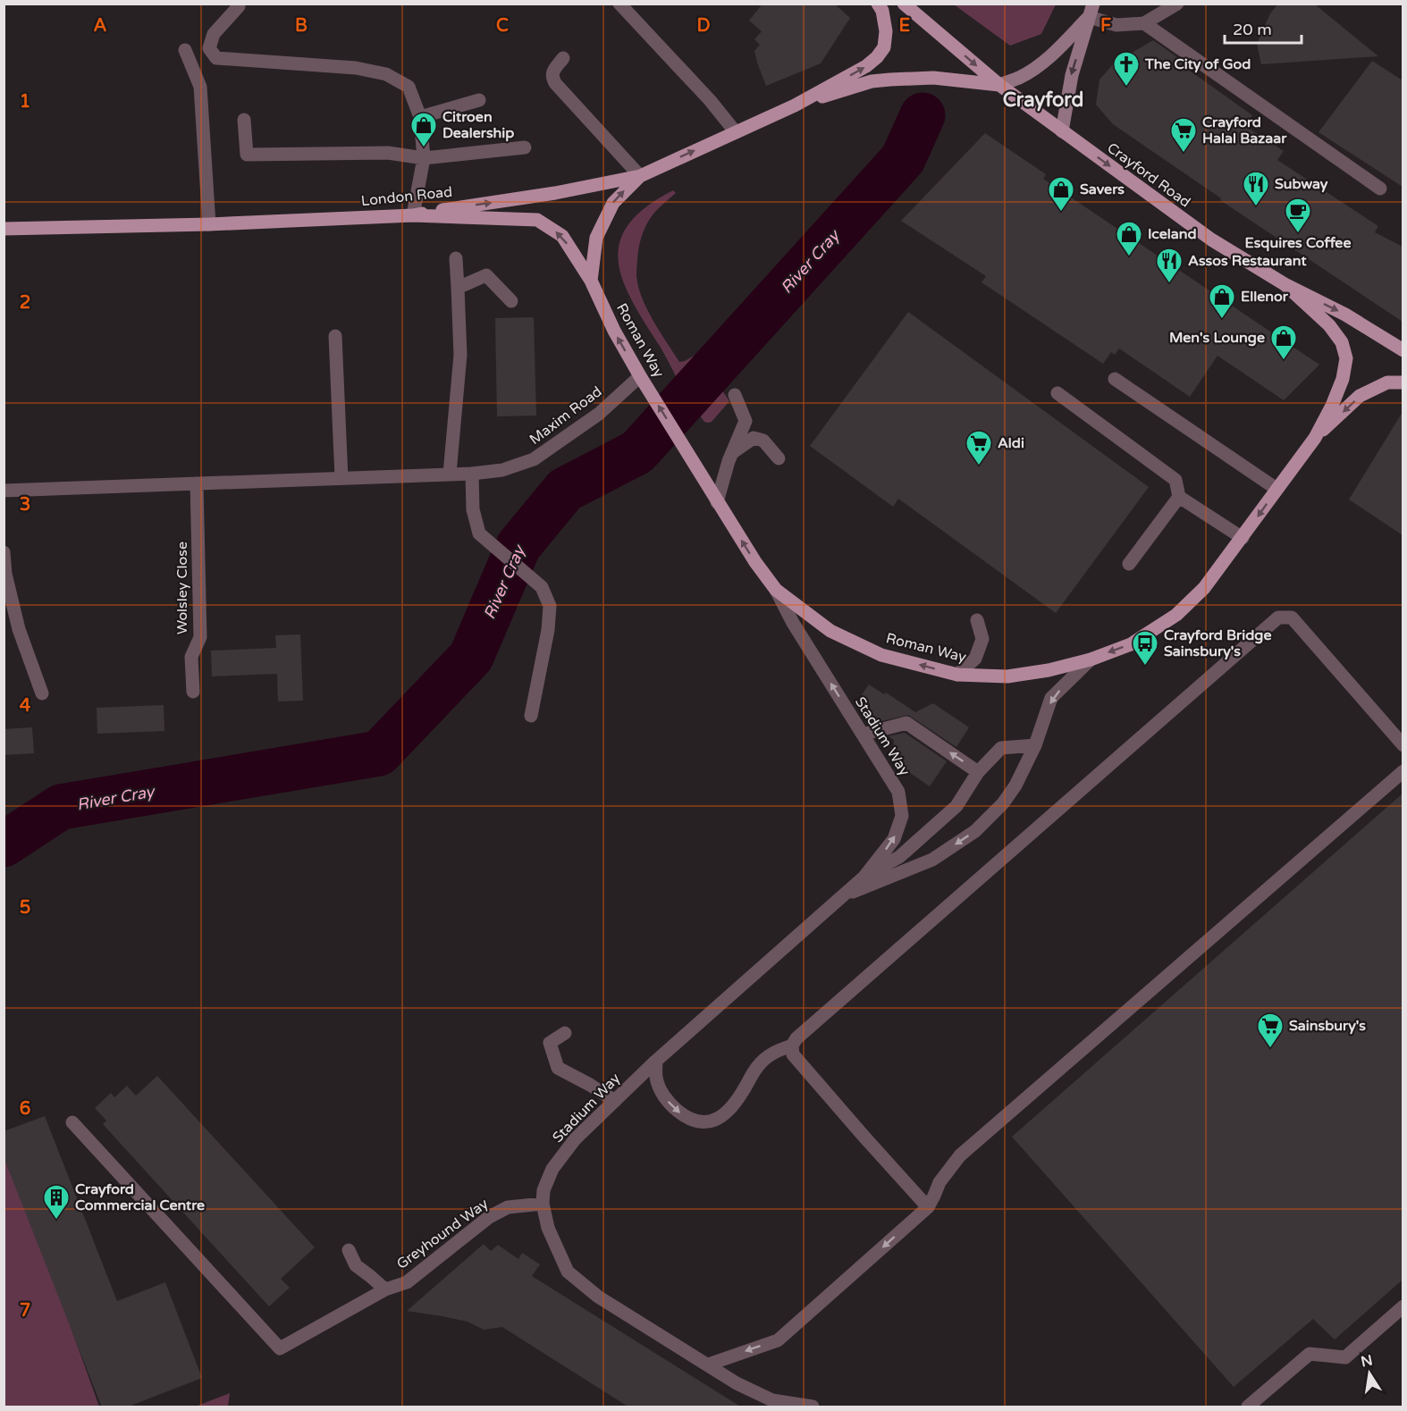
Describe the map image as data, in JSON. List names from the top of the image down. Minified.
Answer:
{"streets":{"main road":["Crayford Road","London Road","Roman Way"],"street":["Maxim Road","Wolsley Close","Stadium Way","Greyhound Way"]},"crossings":[["Crayford Road","London Road"],["Crayford Road","Roman Way"],["London Road","Roman Way"],["Roman Way","Maxim Road"],["Roman Way","Stadium Way"],["Stadium Way","Greyhound Way"]],"one_way":["Crayford Road"],"districts":["Crayford"],"water":["River Cray"],"places":{"church":["The City of God"],"shop":["Citroen Dealership","Savers","Iceland","Ellenor","Men's Lounge"],"supermarket":["Crayford Halal Bazaar","Aldi","Sainsbury's"],"restaurant":["Subway","Assos Restaurant"],"cafe":["Esquires Coffee"],"bus stop":["Crayford Bridge Sainsbury's"],"building":["Crayford Commercial Centre"]},"scale_bar":"20 m","north":"top","grid":{"columns":["A","B","C","D","E","F"],"rows":["1","2","3","4","5","6","7"]}}
